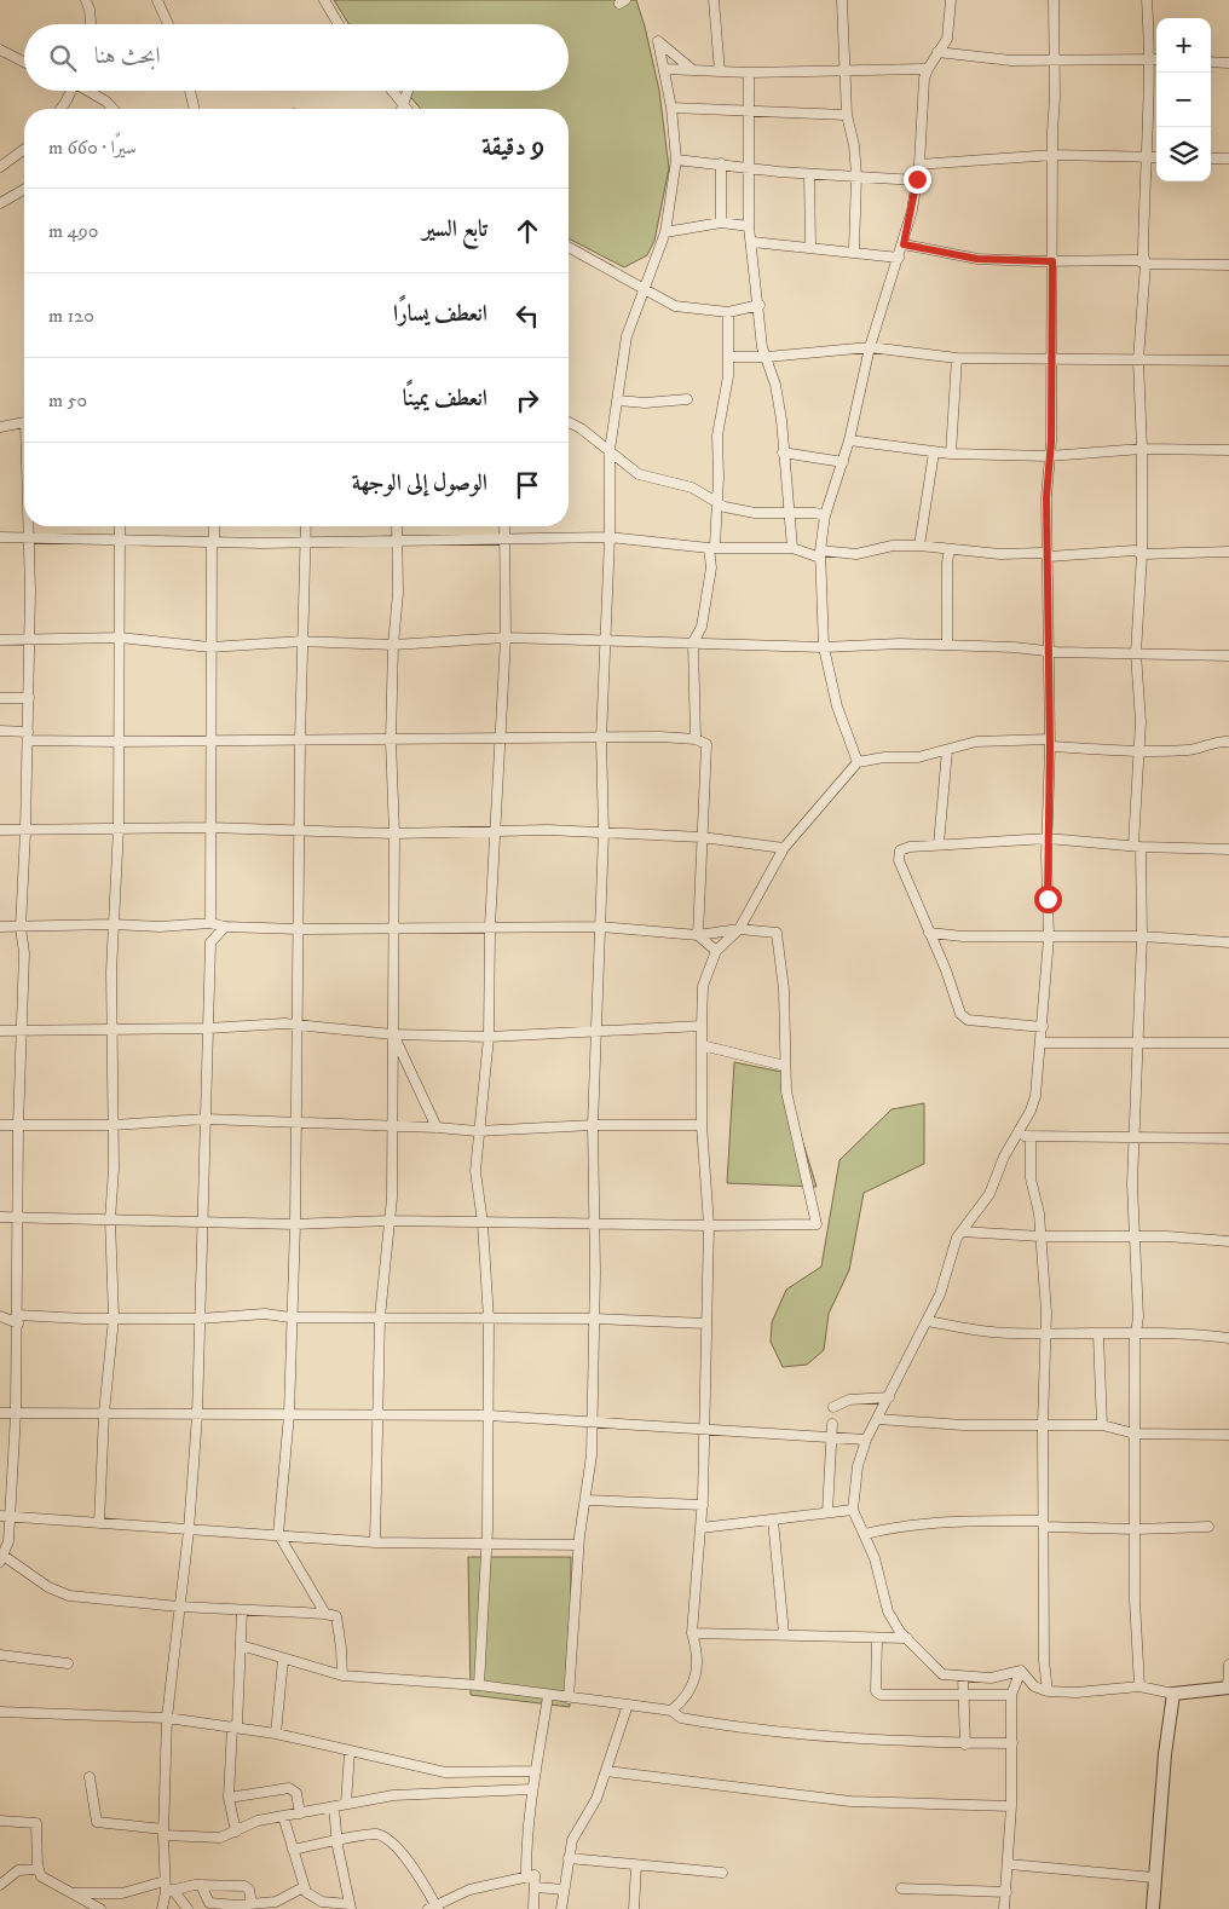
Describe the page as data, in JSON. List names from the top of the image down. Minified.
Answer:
{"page":{"map_buttons":["+","−"],"search":"ابحث هنا","heading":["9 دقيقة","سيرًا · 660 m"],"list":[["تابع السير","490 m"],["انعطف يسارًا","120 m"],["انعطف يمينًا","50 m"],"الوصول إلى الوجهة"]}}
